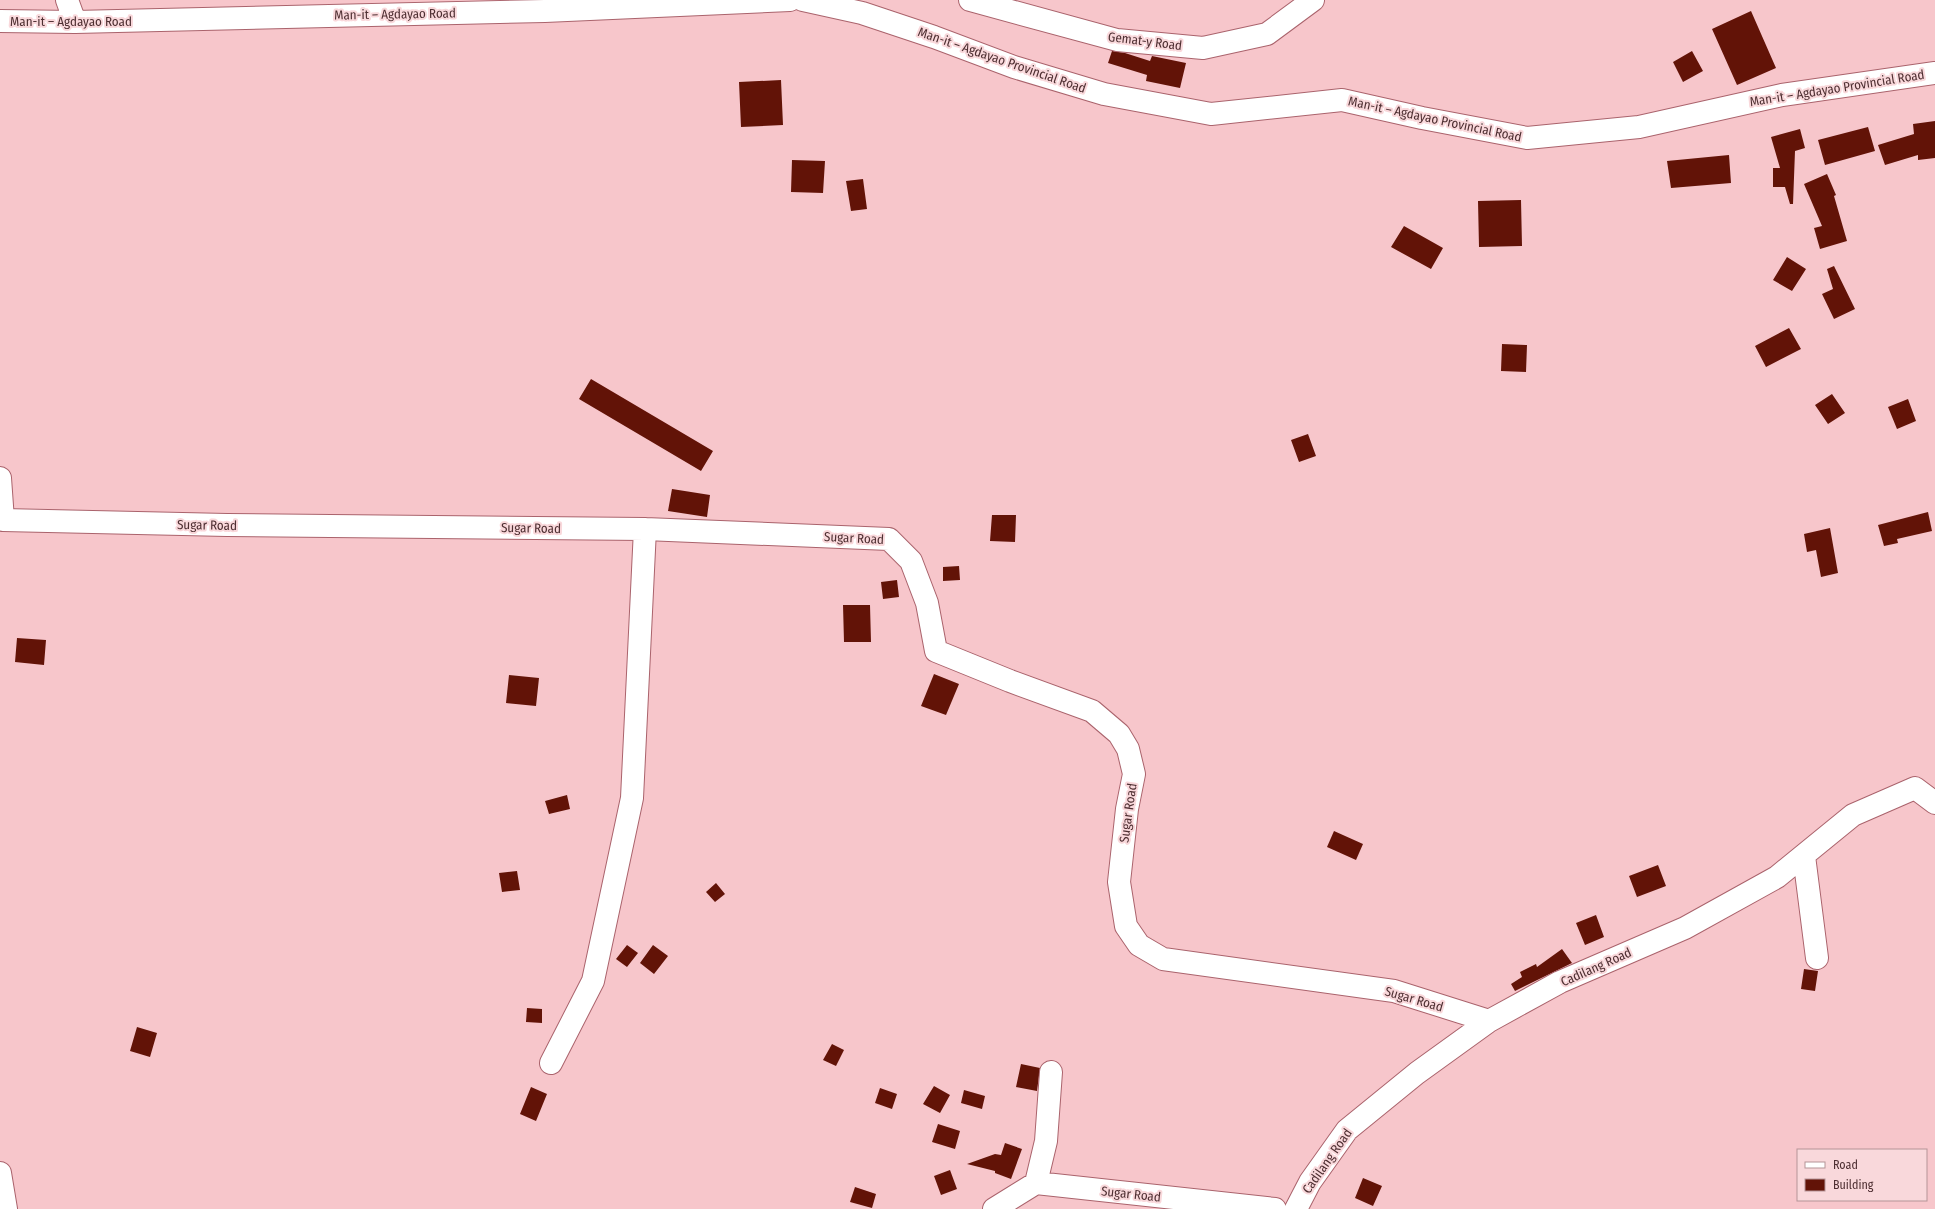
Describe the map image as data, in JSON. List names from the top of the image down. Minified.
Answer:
{"streets":{"street":["Man-it – Agdayao Road","Gemat-y Road","Man-it – Agdayao Provincial Road","Sugar Road","Cadilang Road"]},"crossings":[["Sugar Road","Cadilang Road"]],"legend":["Road","Building"]}
